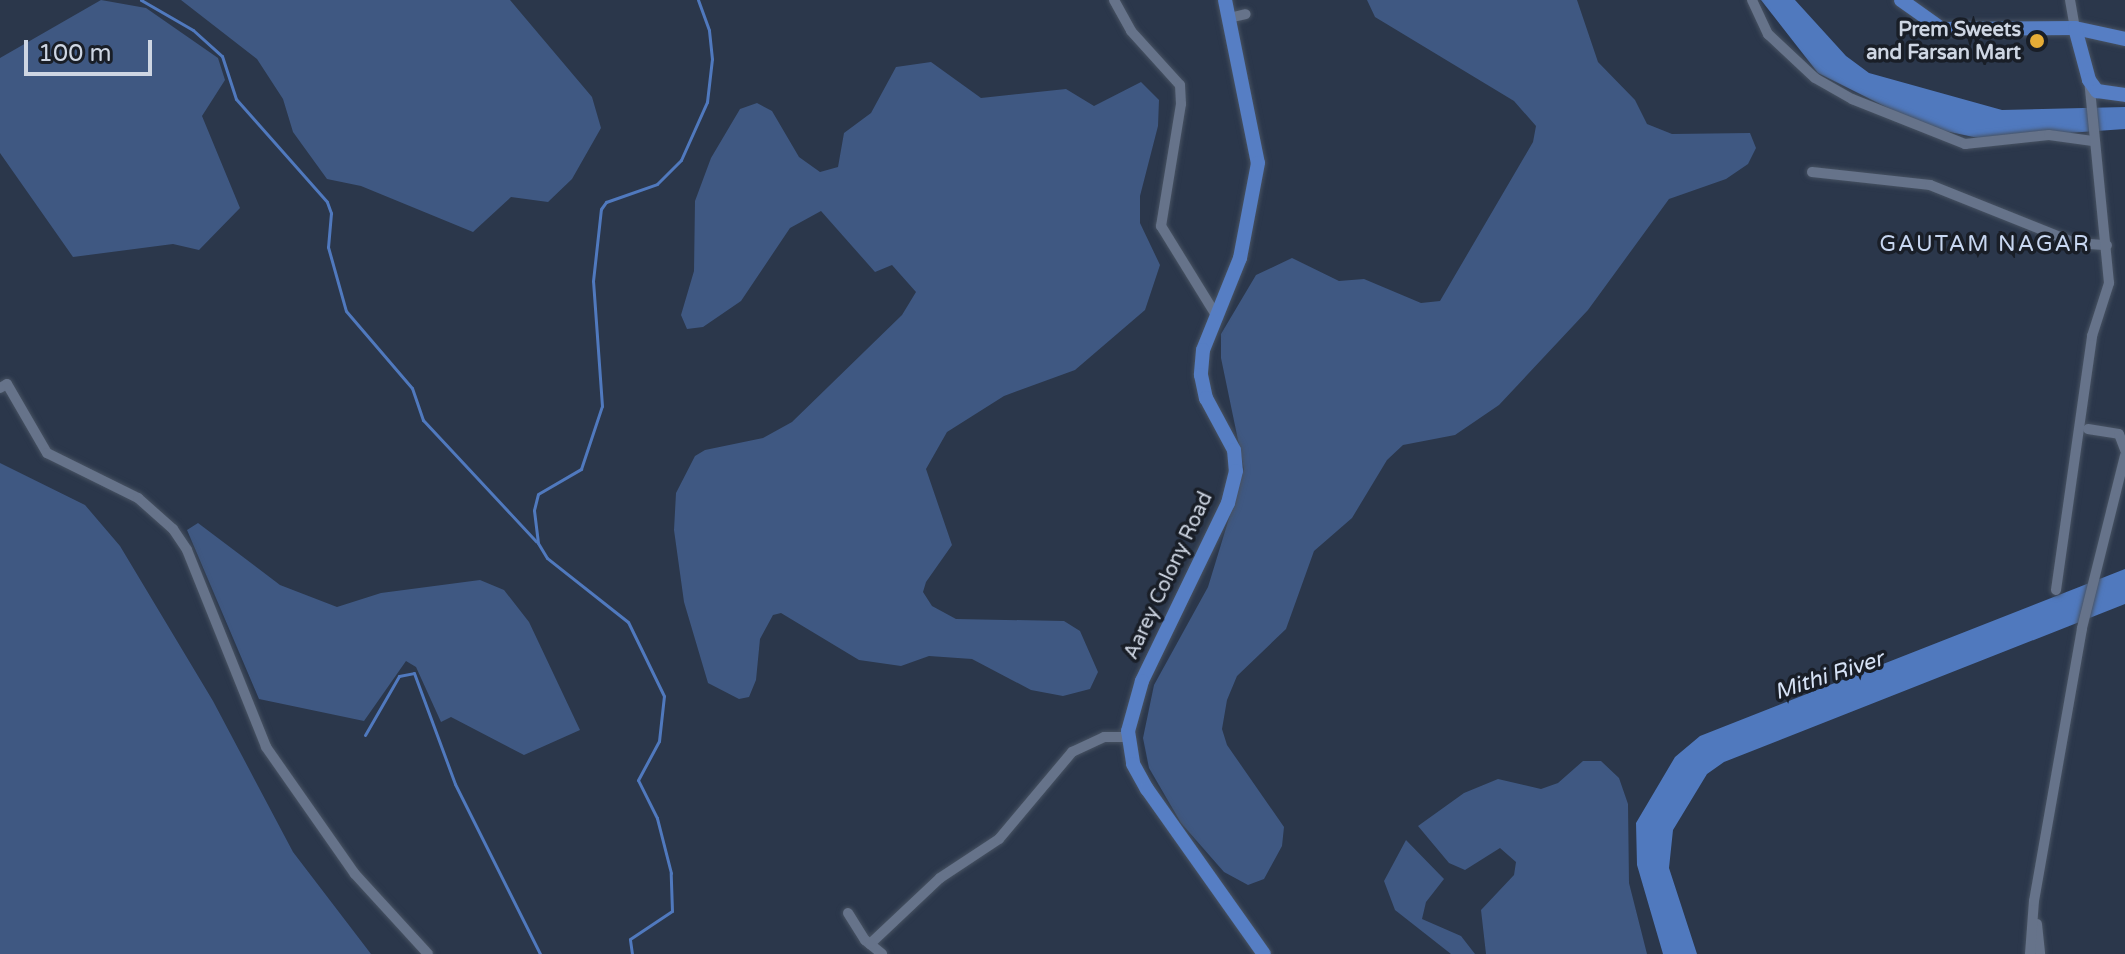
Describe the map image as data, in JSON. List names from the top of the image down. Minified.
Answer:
{"streets":{"main road":["Aarey Colony Road"]},"districts":["GAUTAM NAGAR"],"water":["Mithi River"],"places":["Prem Sweets and Farsan Mart"],"scale_bar":"100 m"}
